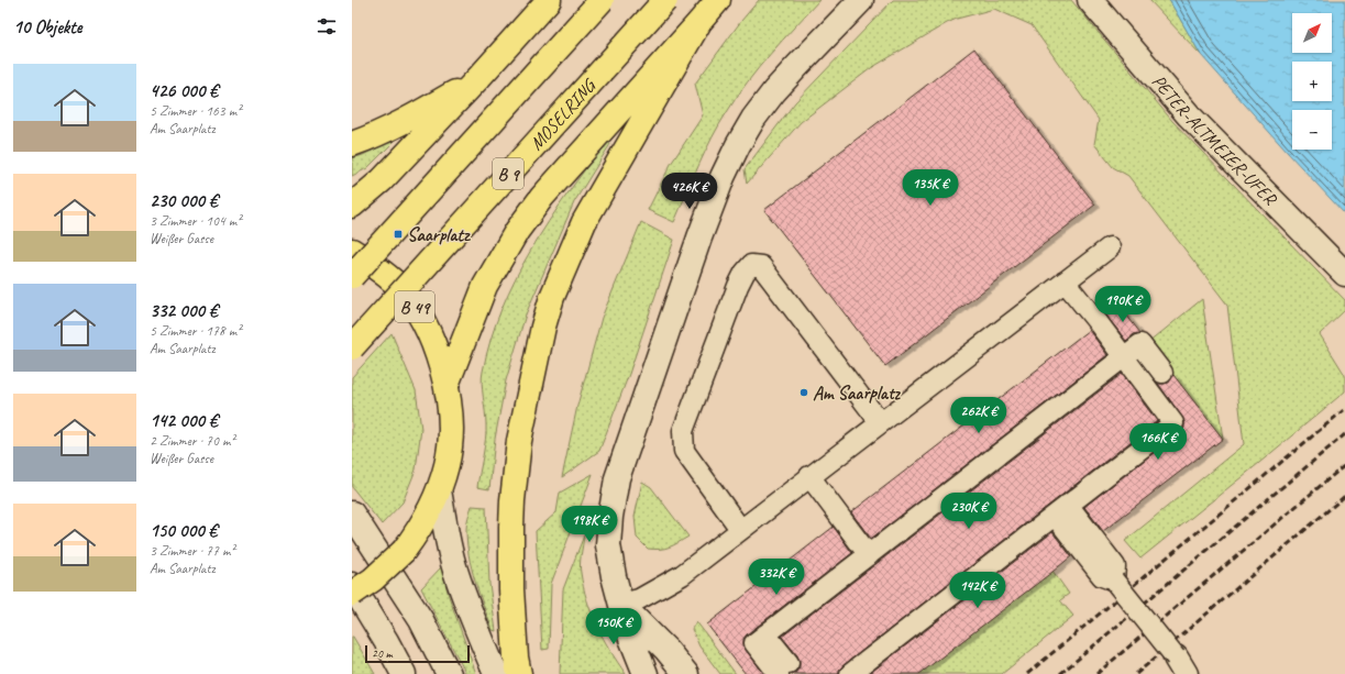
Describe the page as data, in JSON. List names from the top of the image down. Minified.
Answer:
{"streets":{"main road":["MOSELRING","B 9","B 49"],"street":["PETER-ALTMEIER-UFER"]},"places":{"transit":["Saarplatz"],"other":["Am Saarplatz"]},"scale_bar":"20 m","north":"top right","page":{"heading":"10 Objekte","map_buttons":["+","−"],"list":[{"name":"426 000 €","note":"5 Zimmer · 163 m² · Am Saarplatz"},{"name":"230 000 €","note":"3 Zimmer · 104 m² · Weißer Gasse"},{"name":"332 000 €","note":"5 Zimmer · 178 m² · Am Saarplatz"},{"name":"142 000 €","note":"2 Zimmer · 70 m² · Weißer Gasse"},{"name":"150 000 €","note":"3 Zimmer · 77 m² · Am Saarplatz"}],"price":["135K €","426K €","190K €","262K €","166K €","230K €","198K €","332K €","142K €","150K €"],"scale":"20 m"}}
